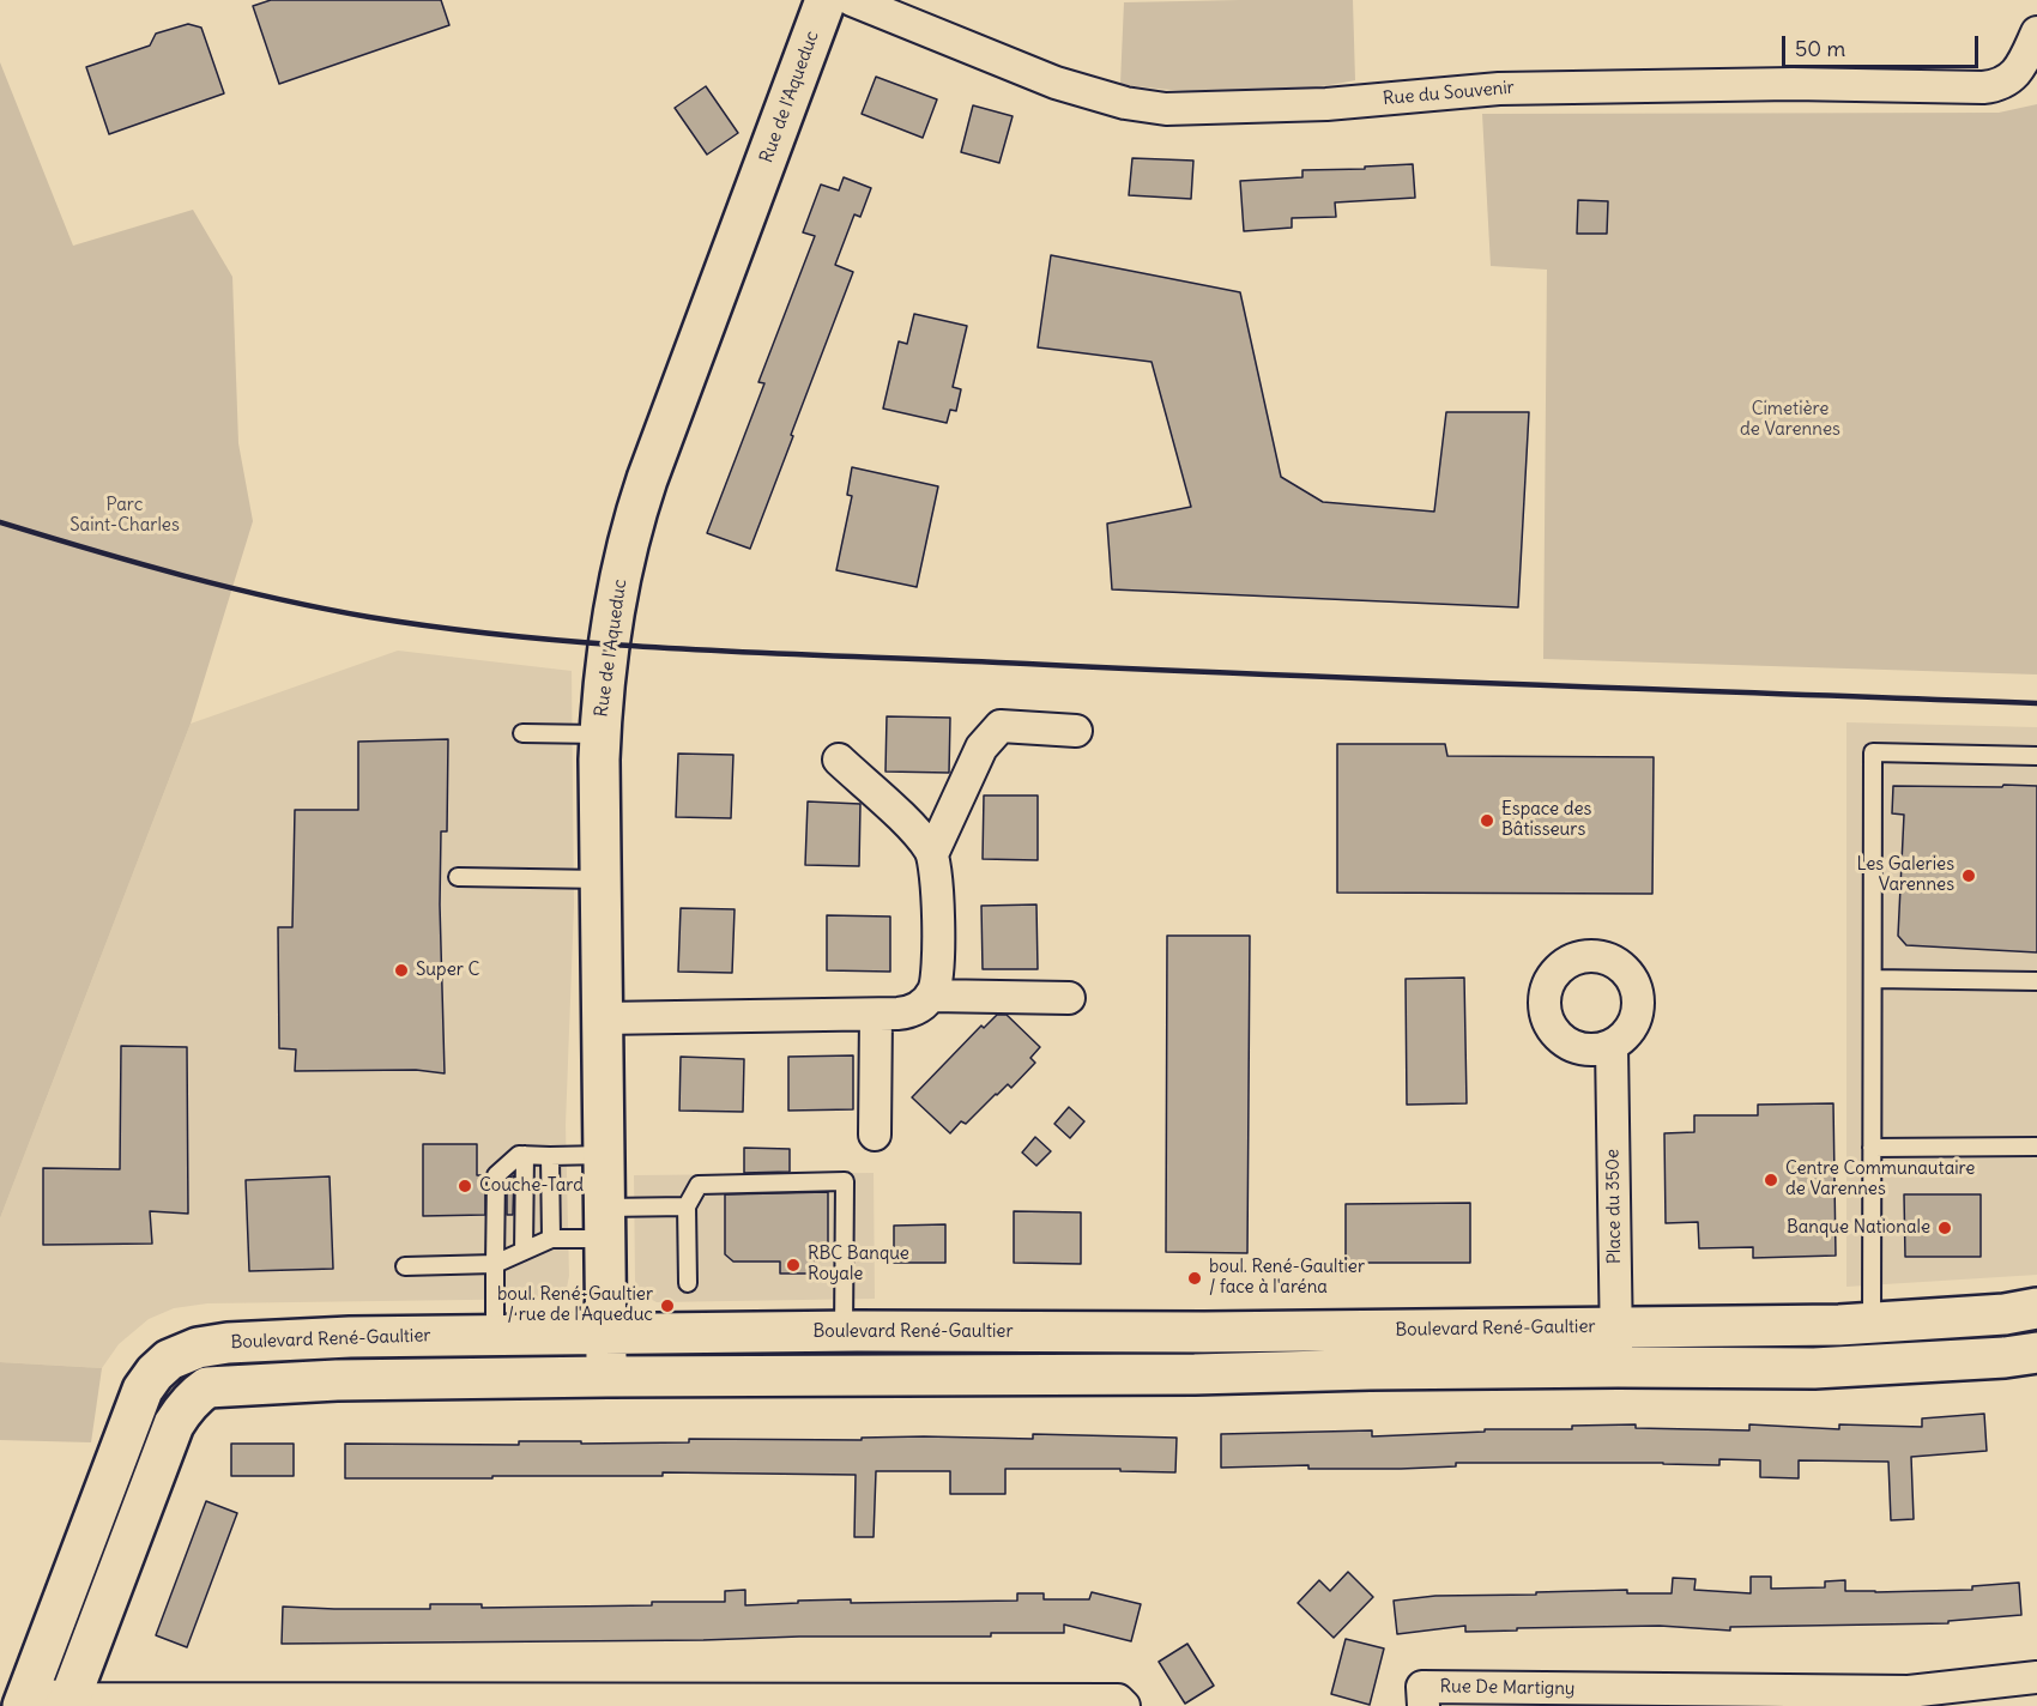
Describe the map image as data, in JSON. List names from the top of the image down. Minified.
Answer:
{"streets":{"street":["Rue du Souvenir","Rue de l'Aqueduc","Place du 350e","Boulevard René-Gaultier","Rue De Martigny"]},"crossings":[["Rue de l'Aqueduc","Boulevard René-Gaultier"],["Place du 350e","Boulevard René-Gaultier"]],"parks":["Cimetière de Varennes","Parc Saint-Charles"],"places":["Espace des Bâtisseurs","Les Galeries Varennes","Super C","Centre Communautaire de Varennes","Couche-Tard","Banque Nationale","RBC Banque Royale","boul. René-Gaultier / face à l'aréna","boul. René-Gaultier / rue de l'Aqueduc"],"scale_bar":"50 m"}
